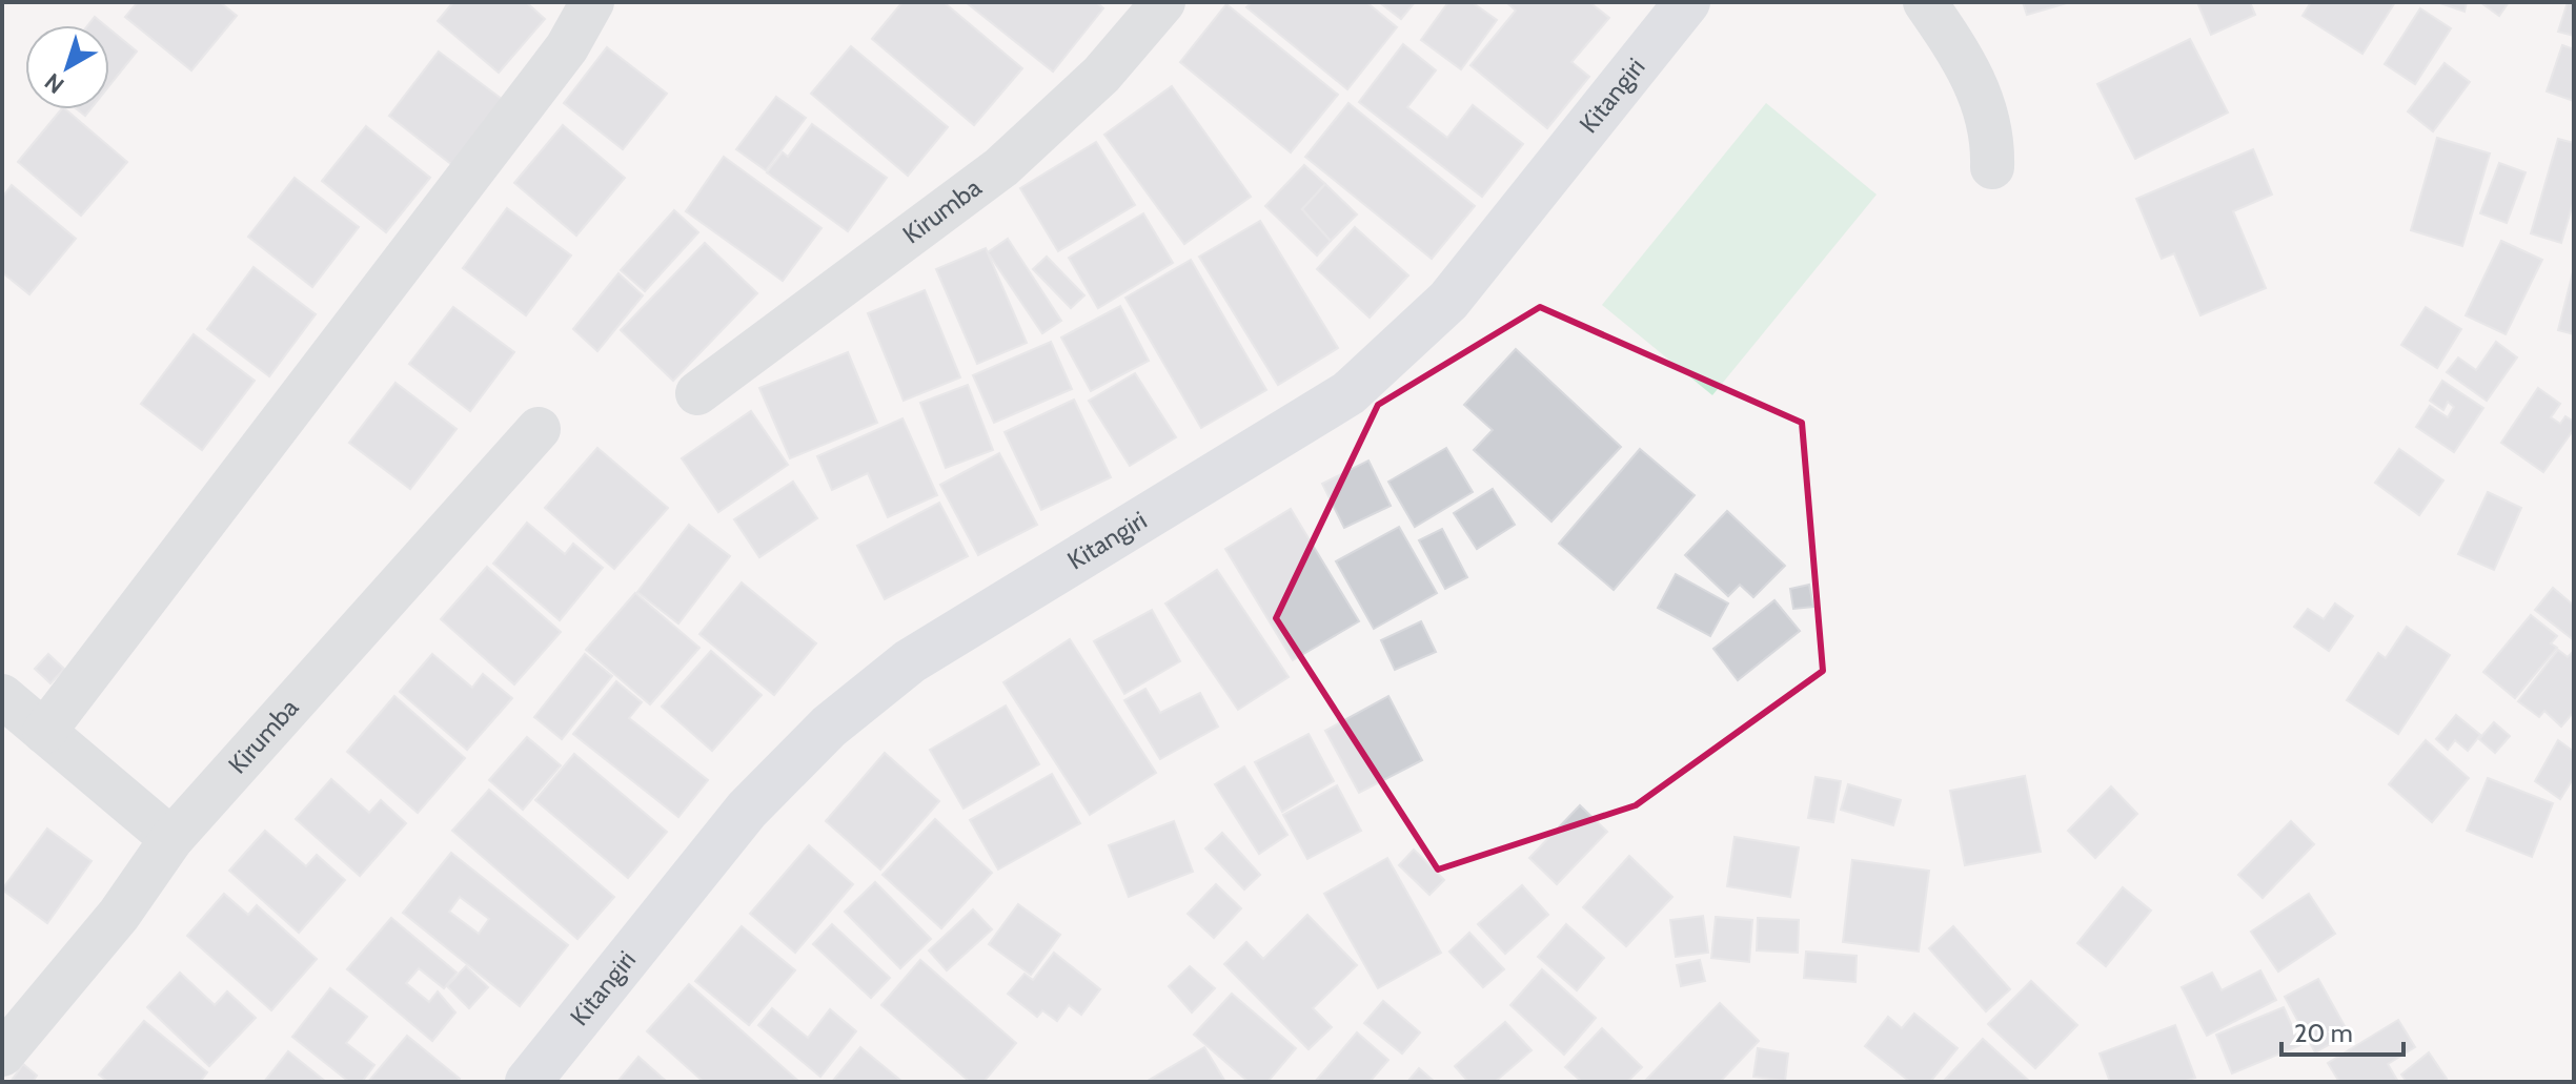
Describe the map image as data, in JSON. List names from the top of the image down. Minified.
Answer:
{"streets":{"main road":["Kitangiri"],"street":["Kirumba"]},"scale_bar":"20 m","north":"bottom left"}
